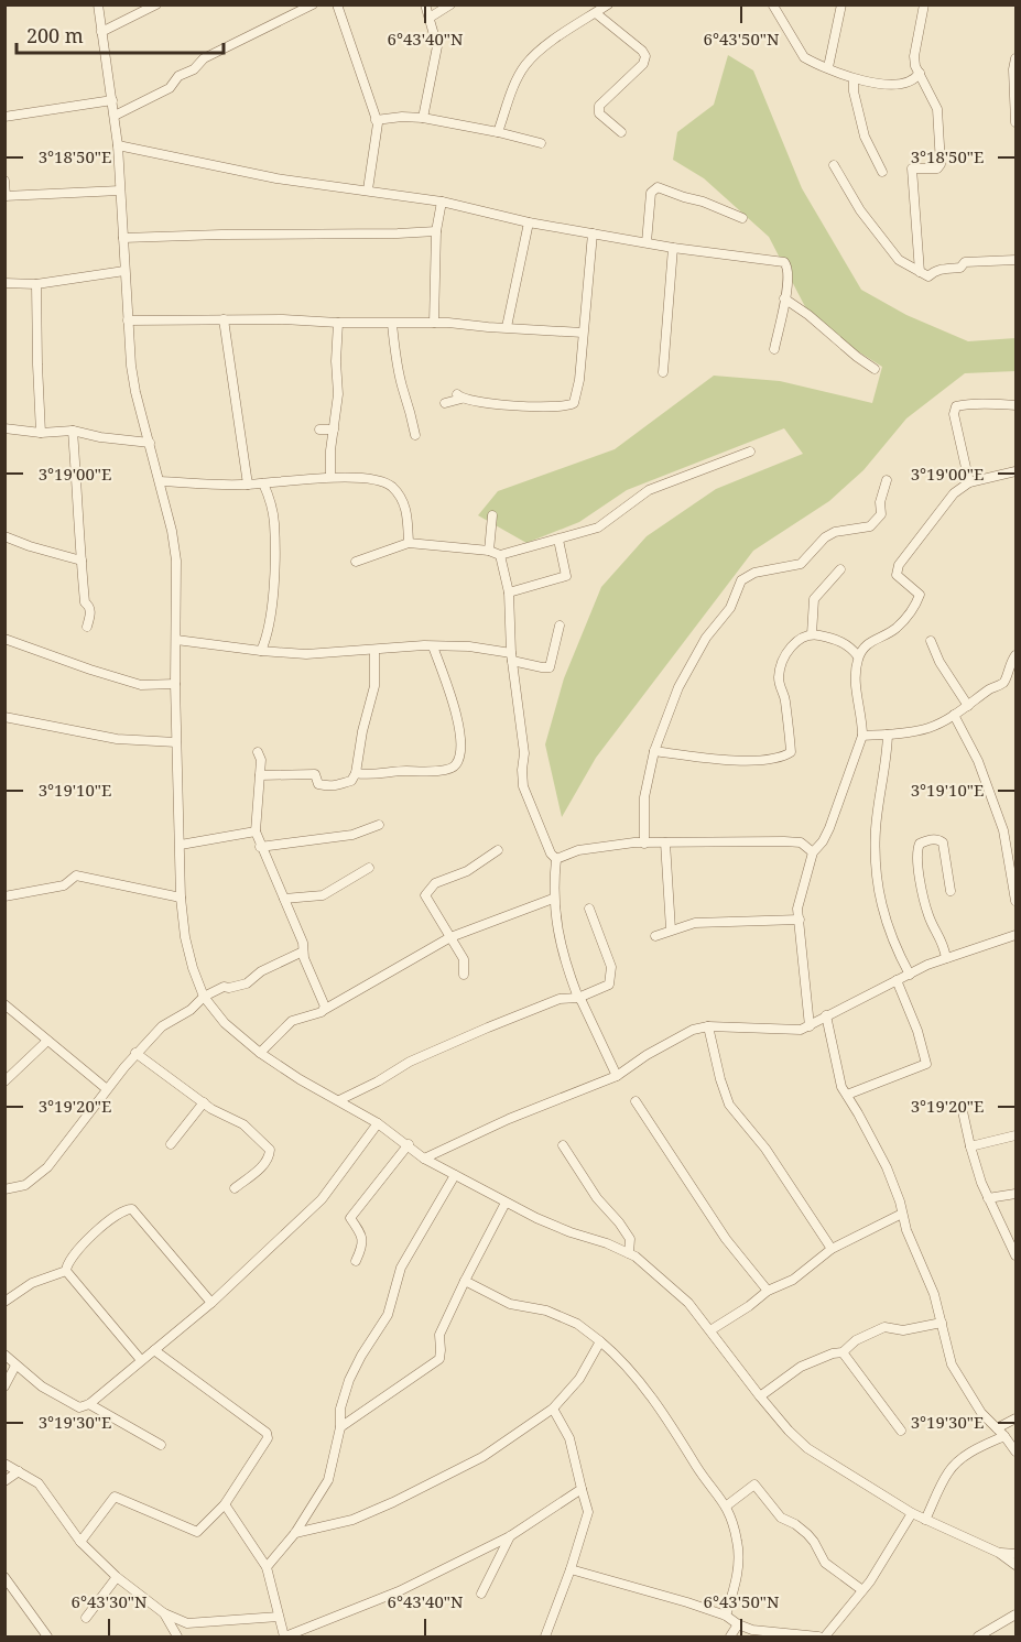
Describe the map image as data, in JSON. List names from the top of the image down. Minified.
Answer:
{"scale_bar":"200 m","coordinates":["6°43'40\"N","6°43'50\"N","3°18'50\"E","3°19'00\"E","3°19'10\"E","3°19'20\"E","3°19'30\"E","6°43'30\"N"]}
